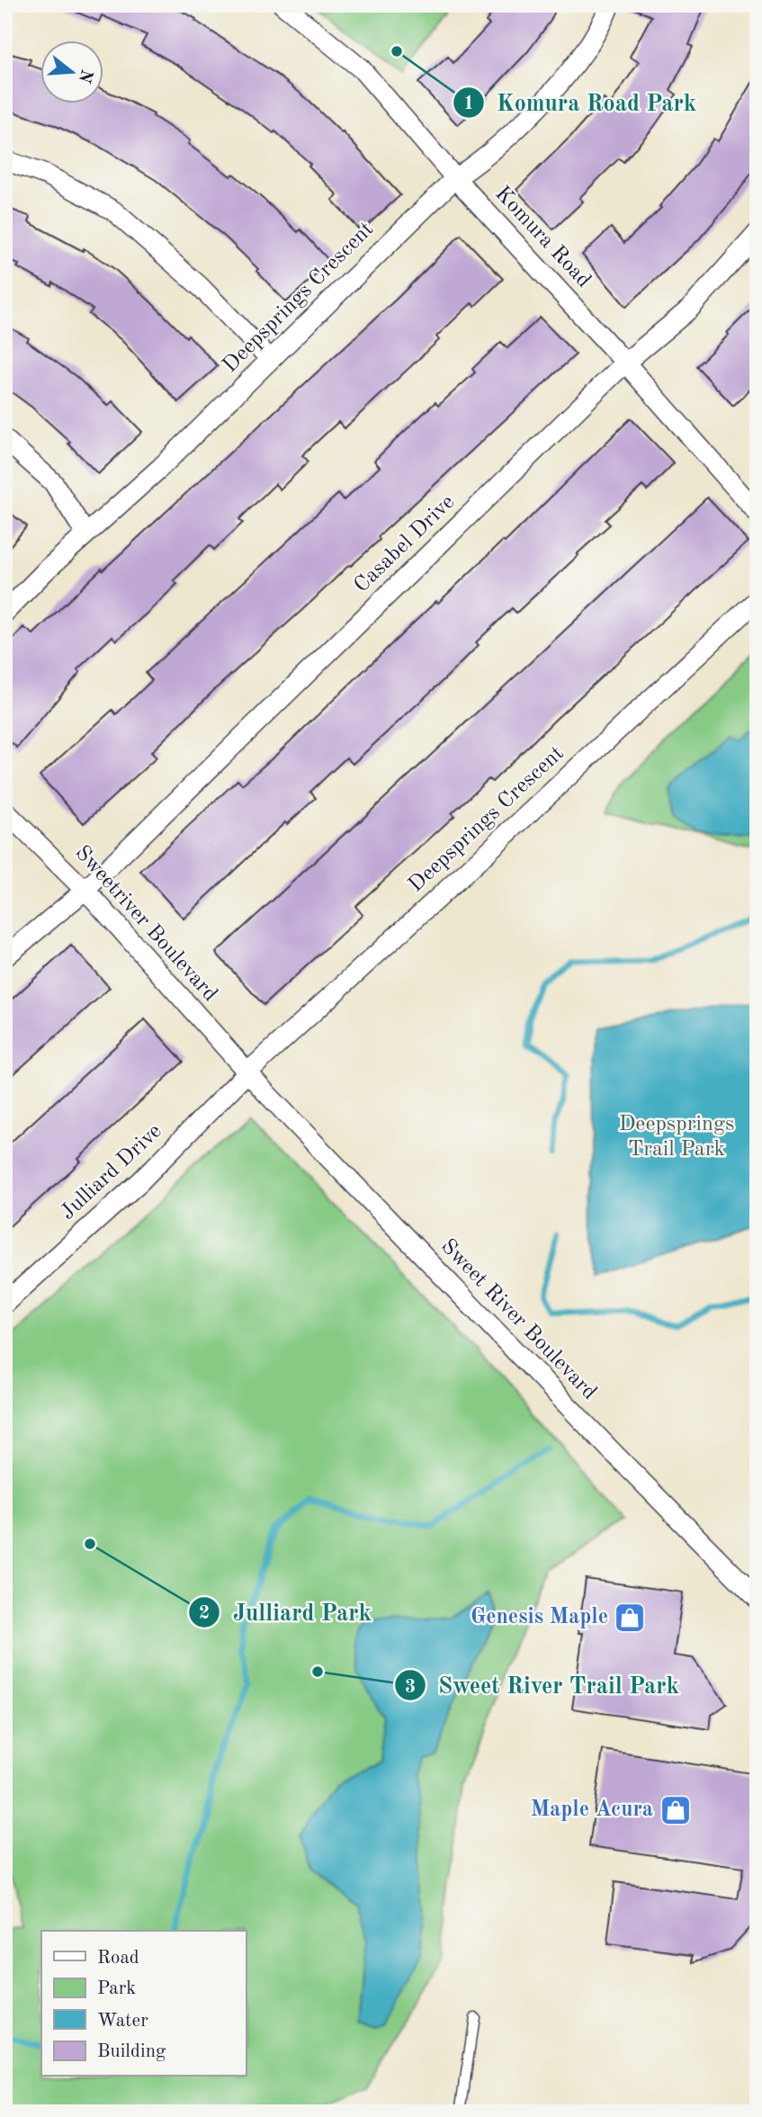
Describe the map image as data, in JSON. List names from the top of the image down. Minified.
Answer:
{"streets":{"street":["Komura Road","Deepsprings Crescent","Casabel Drive","Sweetriver Boulevard","Julliard Drive","Sweet River Boulevard"]},"crossings":[["Komura Road","Deepsprings Crescent"],["Komura Road","Casabel Drive"],["Deepsprings Crescent","Sweetriver Boulevard"],["Deepsprings Crescent","Julliard Drive"],["Deepsprings Crescent","Sweet River Boulevard"],["Casabel Drive","Sweetriver Boulevard"],["Sweetriver Boulevard","Julliard Drive"],["Sweetriver Boulevard","Sweet River Boulevard"],["Julliard Drive","Sweet River Boulevard"]],"parks":["Deepsprings Trail Park"],"places":{"other":["Komura Road Park","Julliard Park","Sweet River Trail Park"],"shop":["Genesis Maple","Maple Acura"]},"legend":["Road","Park","Water","Building"],"north":"right"}
